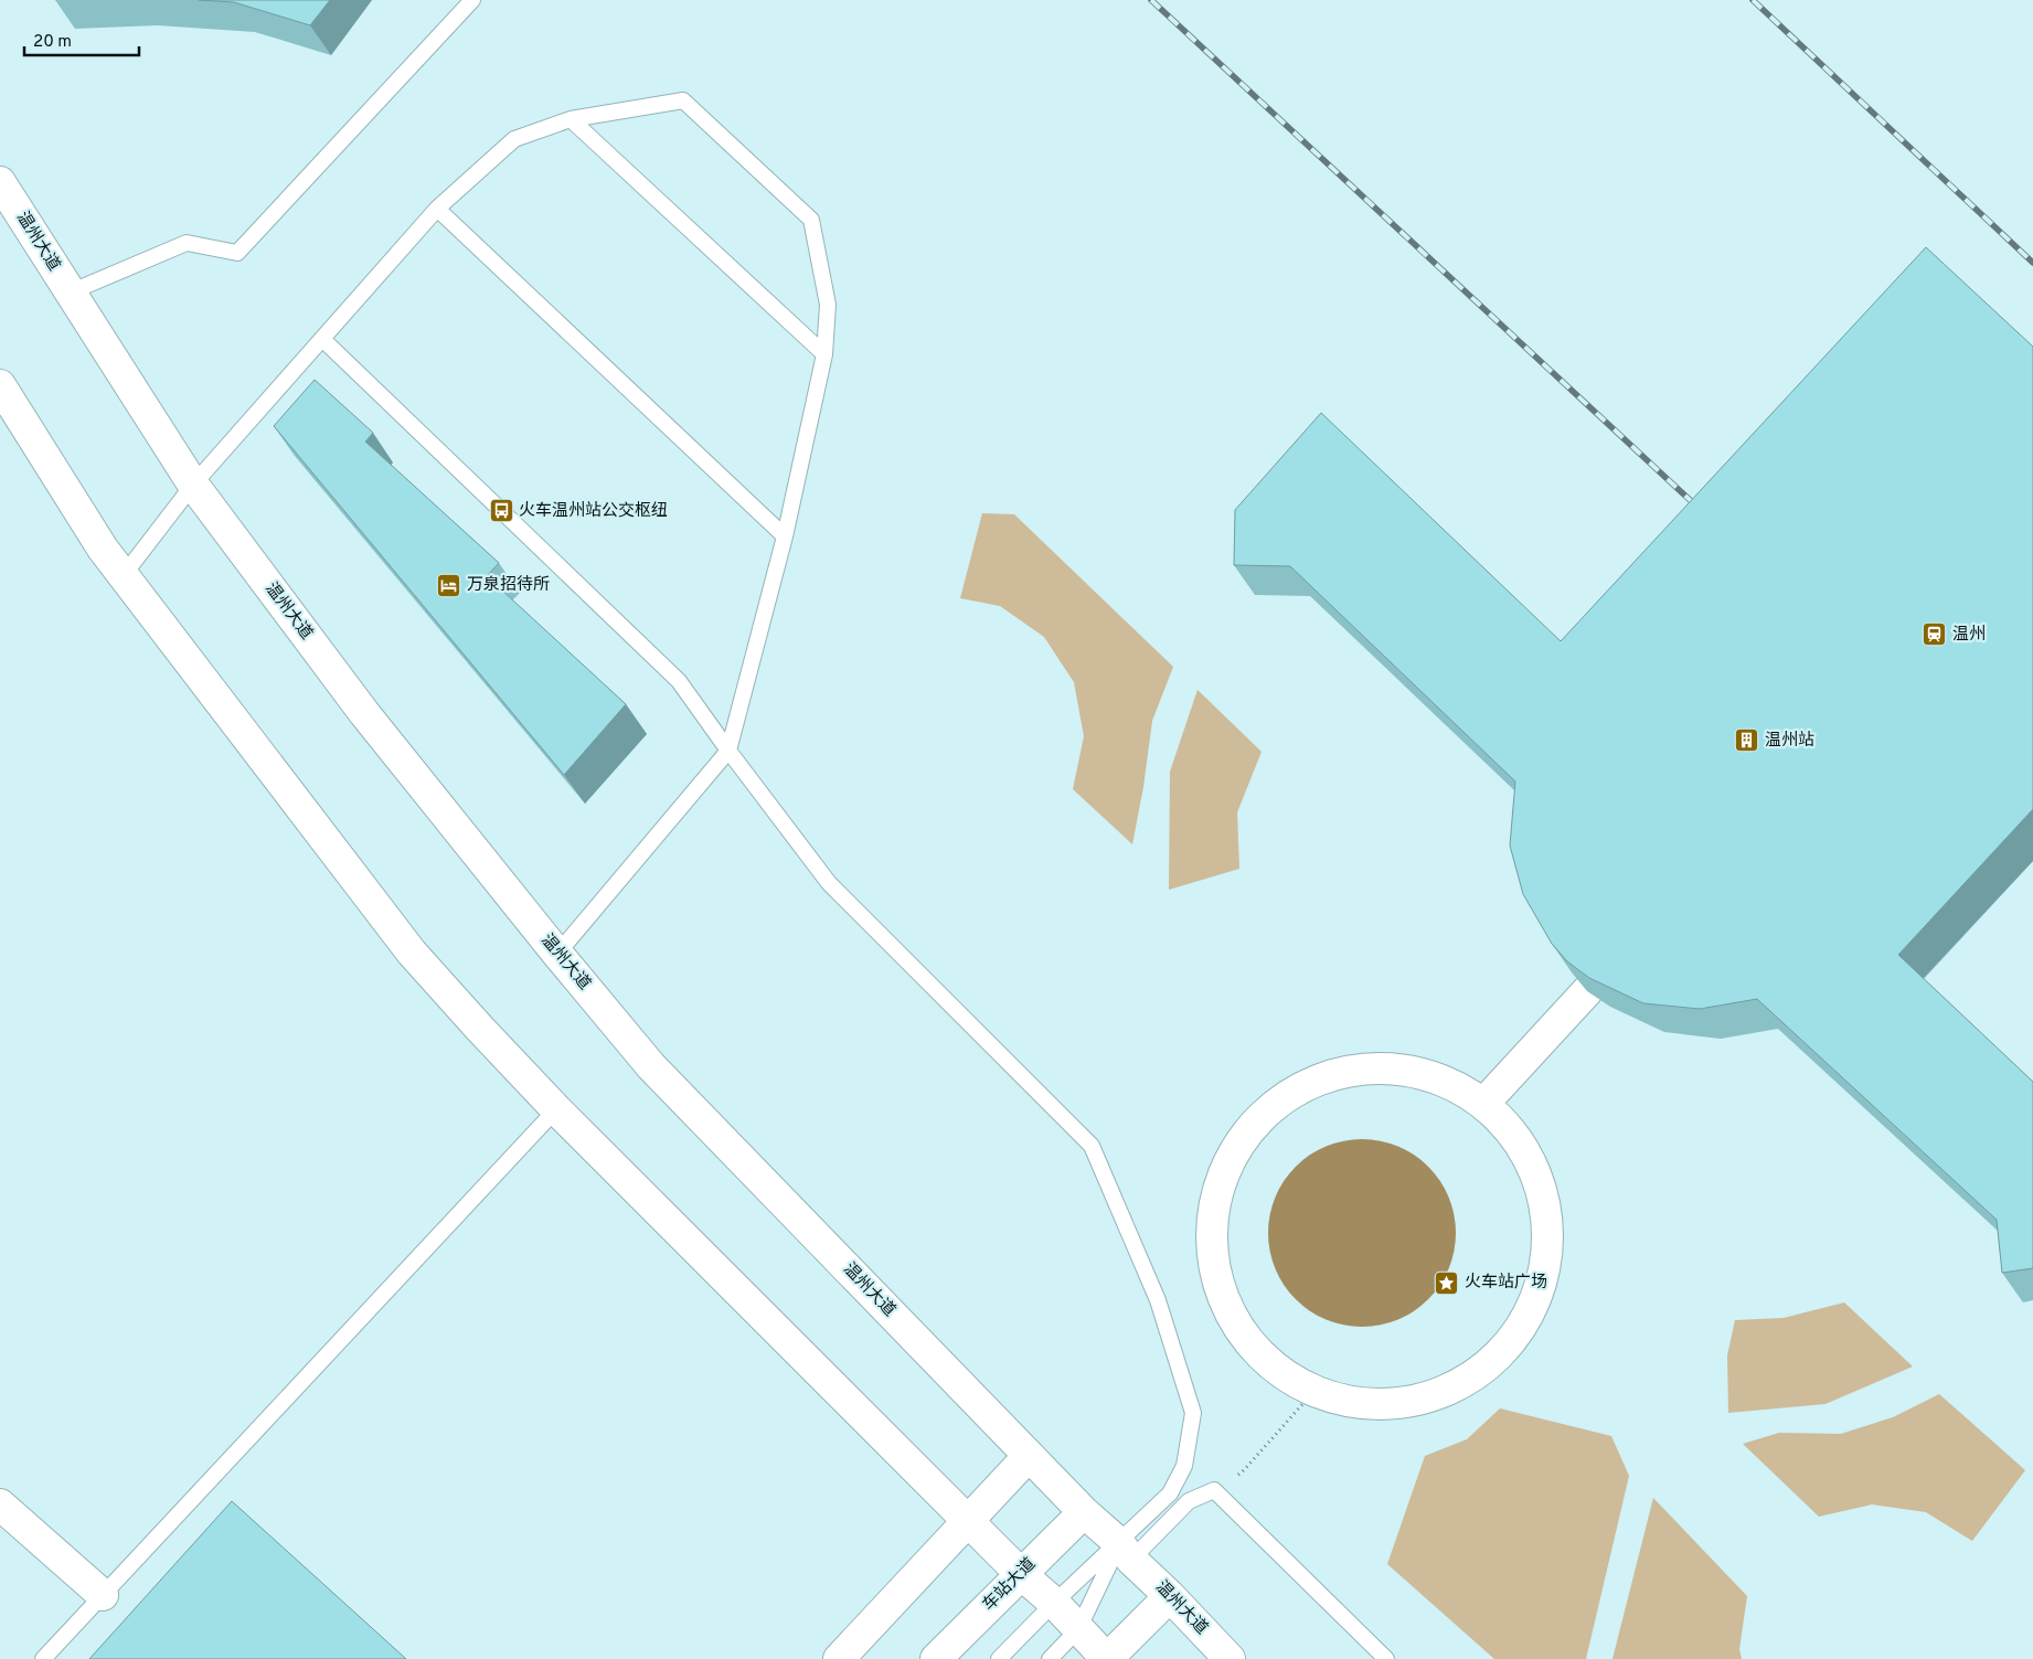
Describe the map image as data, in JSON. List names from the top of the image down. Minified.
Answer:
{"streets":{"main road":["温州大道","车站大道"]},"crossings":[["温州大道","车站大道"]],"places":{"bus stop":["火车温州站公交枢纽"],"hotel":["万泉招待所"],"station":["温州"],"building":["温州站"],"place":["火车站广场"]},"scale_bar":"20 m"}
